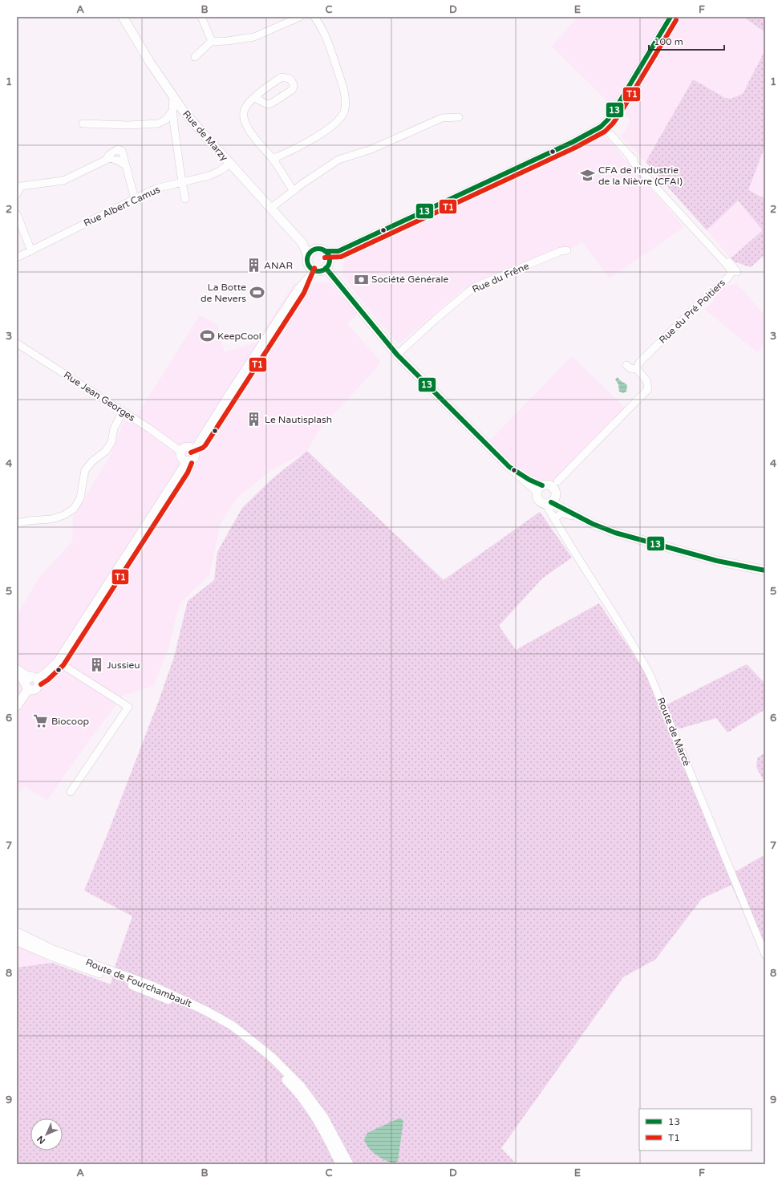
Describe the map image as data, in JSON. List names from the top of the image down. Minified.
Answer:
{"streets":{"main road":["Rue de Marzy","Route de Fourchambault"],"street":["Rue Albert Camus","Rue du Frêne","Rue du Pré Poitiers","Rue Jean Georges","Route de Marcé"]},"crossings":[["Rue de Marzy","Rue Albert Camus"]],"places":{"school or university":["CFA de l'industrie de la Nièvre (CFAI)"],"building":["ANAR","Le Nautisplash","Jussieu"],"bank":["Société Générale"],"sports":["La Botte de Nevers","KeepCool"],"supermarket":["Biocoop"]},"lines":["transit line 13","transit line T1"],"legend":["13","T1"],"scale_bar":"100 m","north":"bottom left","grid":{"columns":["A","B","C","D","E","F"],"rows":["1","2","3","4","5","6","7","8","9"]}}
